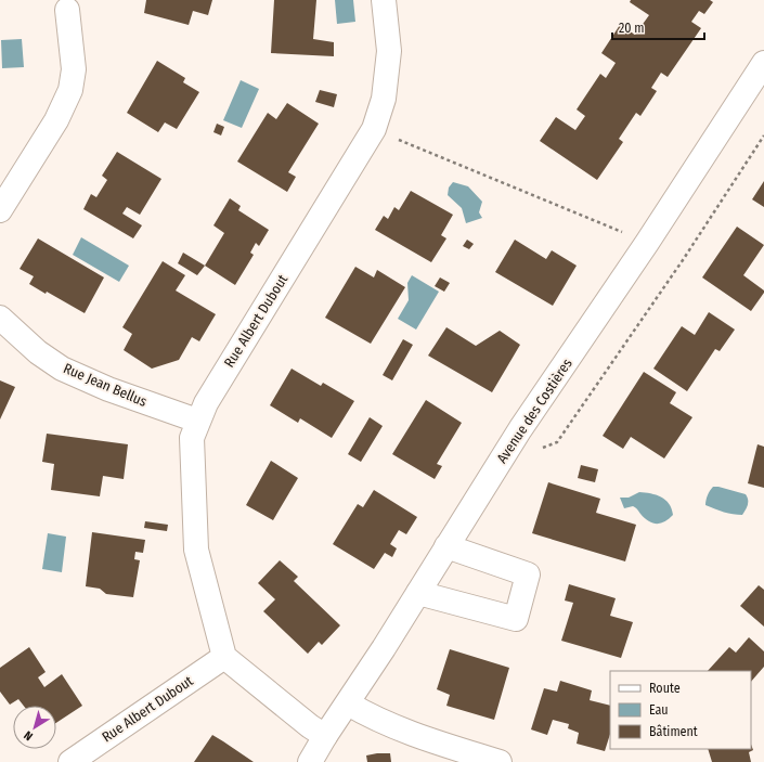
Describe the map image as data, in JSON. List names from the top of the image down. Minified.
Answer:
{"streets":{"street":["Rue Albert Dubout","Rue Jean Bellus","Avenue des Costières"]},"crossings":[["Rue Albert Dubout","Rue Jean Bellus"]],"legend":["Route","Eau","Bâtiment"],"scale_bar":"20 m","north":"bottom left"}
